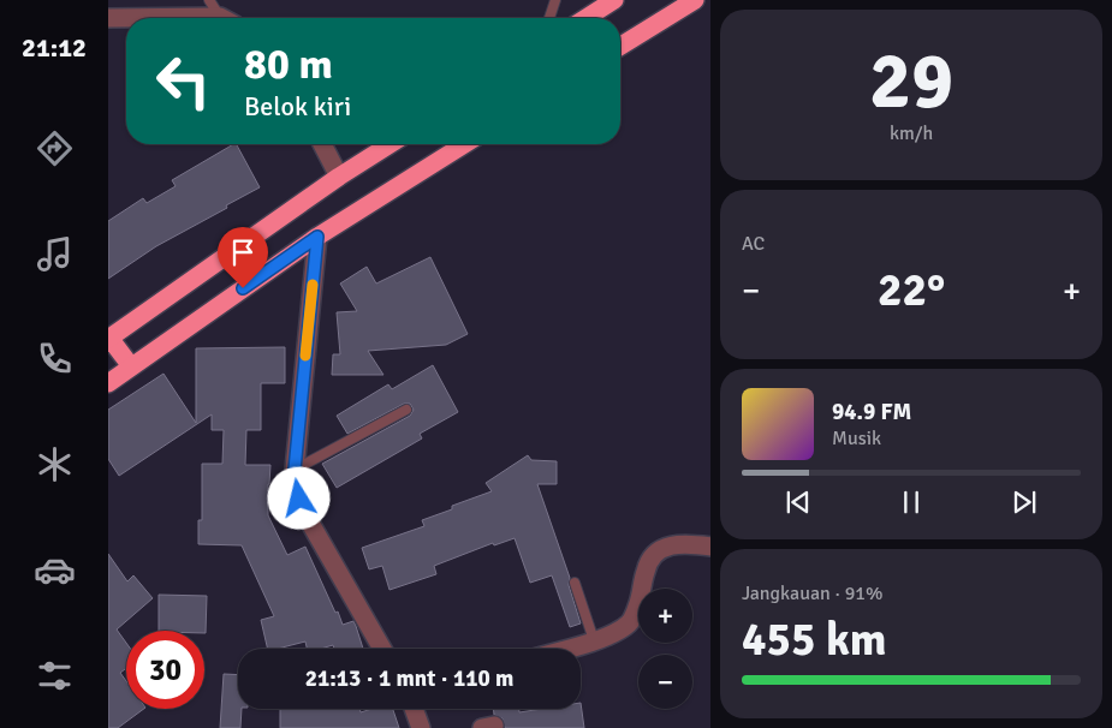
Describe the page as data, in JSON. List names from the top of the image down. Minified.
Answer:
{"page":{"tabs":"21:12","tile":[["29","km/h"],"AC",["Jangkauan · 91%","455 km"]],"turn":["80 m","Belok kiri"],"heat":["−","22°","+"],"song":["94.9 FM","Musik"],"map_buttons":["+","−"],"limit":"30","trip":"21:13 · 1 mnt · 110 m"}}
